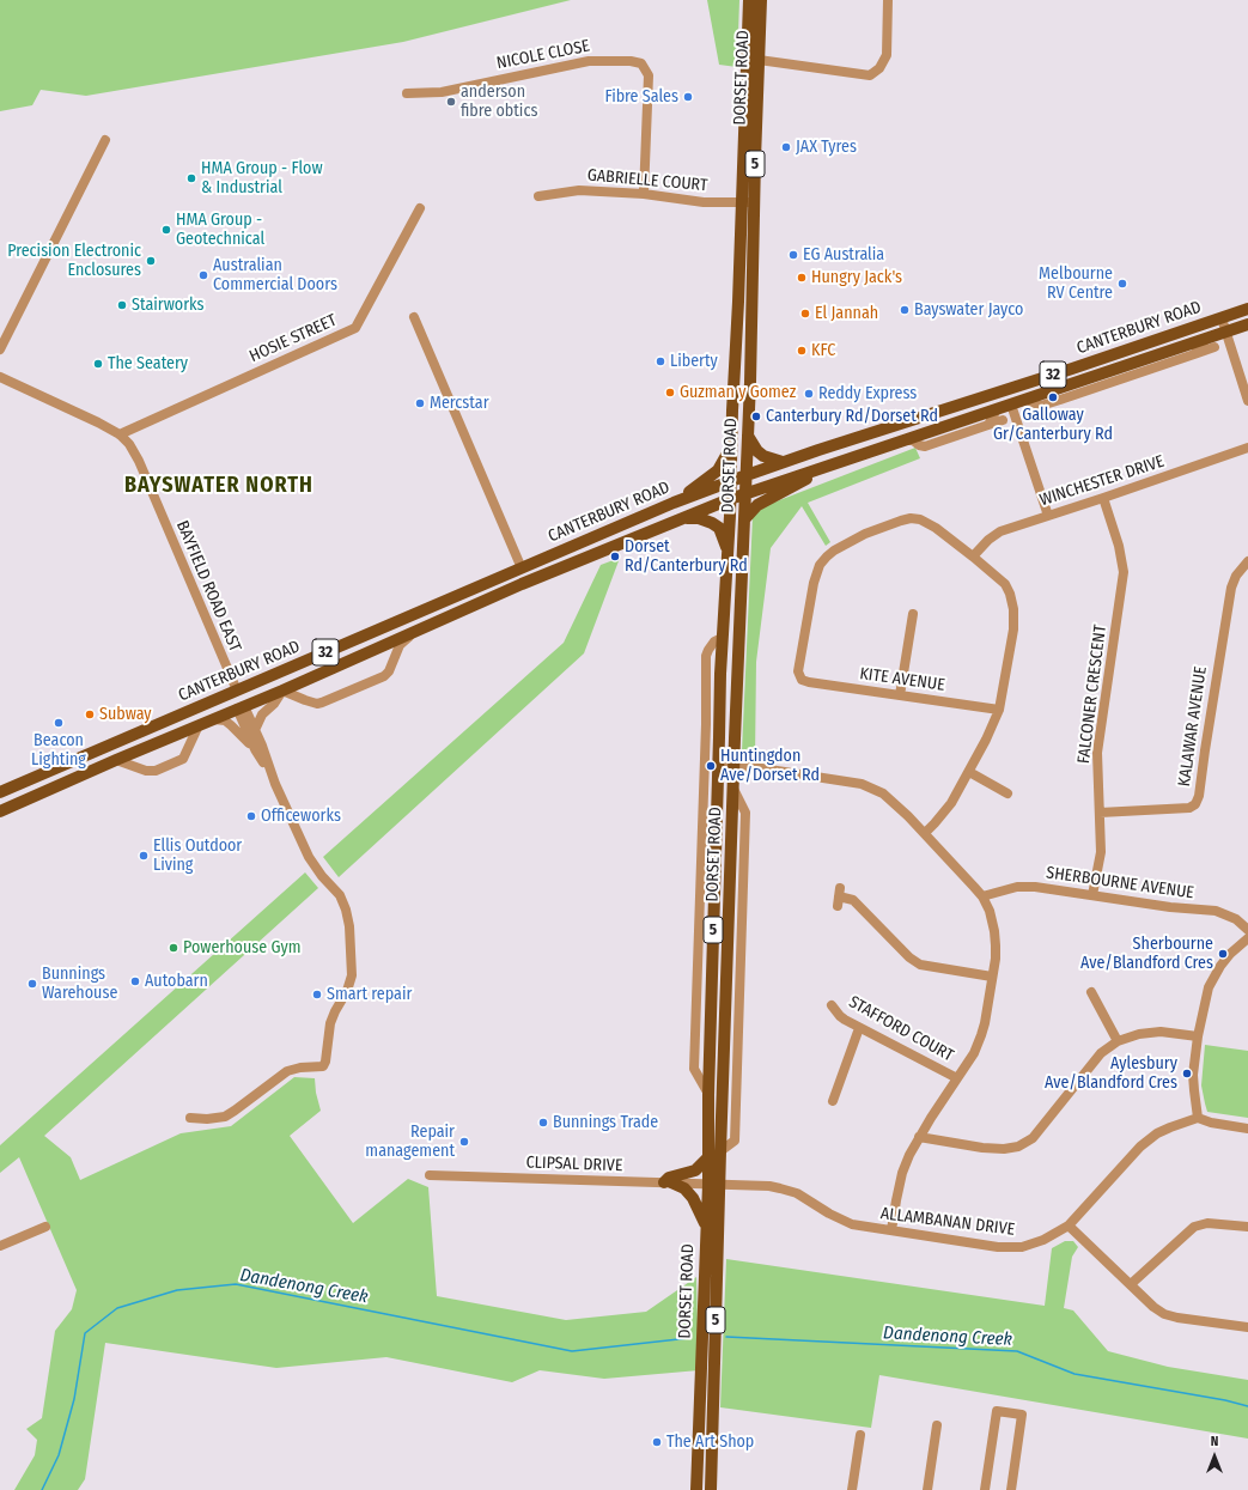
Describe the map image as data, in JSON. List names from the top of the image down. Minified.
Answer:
{"streets":{"main road":["DORSET ROAD","5","CANTERBURY ROAD","32"],"street":["NICOLE CLOSE","GABRIELLE COURT","HOSIE STREET","WINCHESTER DRIVE","BAYFIELD ROAD EAST","KITE AVENUE","FALCONER CRESCENT","KALAWAR AVENUE","SHERBOURNE AVENUE","STAFFORD COURT","CLIPSAL DRIVE","ALLAMBANAN DRIVE"]},"crossings":[["NICOLE CLOSE","GABRIELLE COURT"],["DORSET ROAD","GABRIELLE COURT"],["DORSET ROAD","CANTERBURY ROAD"],["DORSET ROAD","CLIPSAL DRIVE"],["DORSET ROAD","ALLAMBANAN DRIVE"],["CANTERBURY ROAD","BAYFIELD ROAD EAST"],["HOSIE STREET","BAYFIELD ROAD EAST"],["WINCHESTER DRIVE","KITE AVENUE"],["WINCHESTER DRIVE","FALCONER CRESCENT"],["FALCONER CRESCENT","KALAWAR AVENUE"],["FALCONER CRESCENT","SHERBOURNE AVENUE"],["CLIPSAL DRIVE","ALLAMBANAN DRIVE"]],"districts":["BAYSWATER NORTH"],"water":["Dandenong Creek"],"places":["Fibre Sales","anderson fibre obtics","JAX Tyres","HMA Group - Flow & Industrial","HMA Group - Geotechnical","EG Australia","Precision Electronic Enclosures","Australian Commercial Doors","Hungry Jack's","Melbourne RV Centre","Stairworks","Bayswater Jayco","El Jannah","KFC","Liberty","The Seatery","Guzman y Gomez","Reddy Express","Galloway Gr/Canterbury Rd","Mercstar","Canterbury Rd/Dorset Rd","Dorset Rd/Canterbury Rd","Subway","Beacon Lighting","Huntingdon Ave/Dorset Rd","Officeworks","Ellis Outdoor Living","Powerhouse Gym","Sherbourne Ave/Blandford Cres","Autobarn","Bunnings Warehouse","Smart repair","Aylesbury Ave/Blandford Cres","Bunnings Trade","Repair management","The Art Shop"],"north":"top"}
